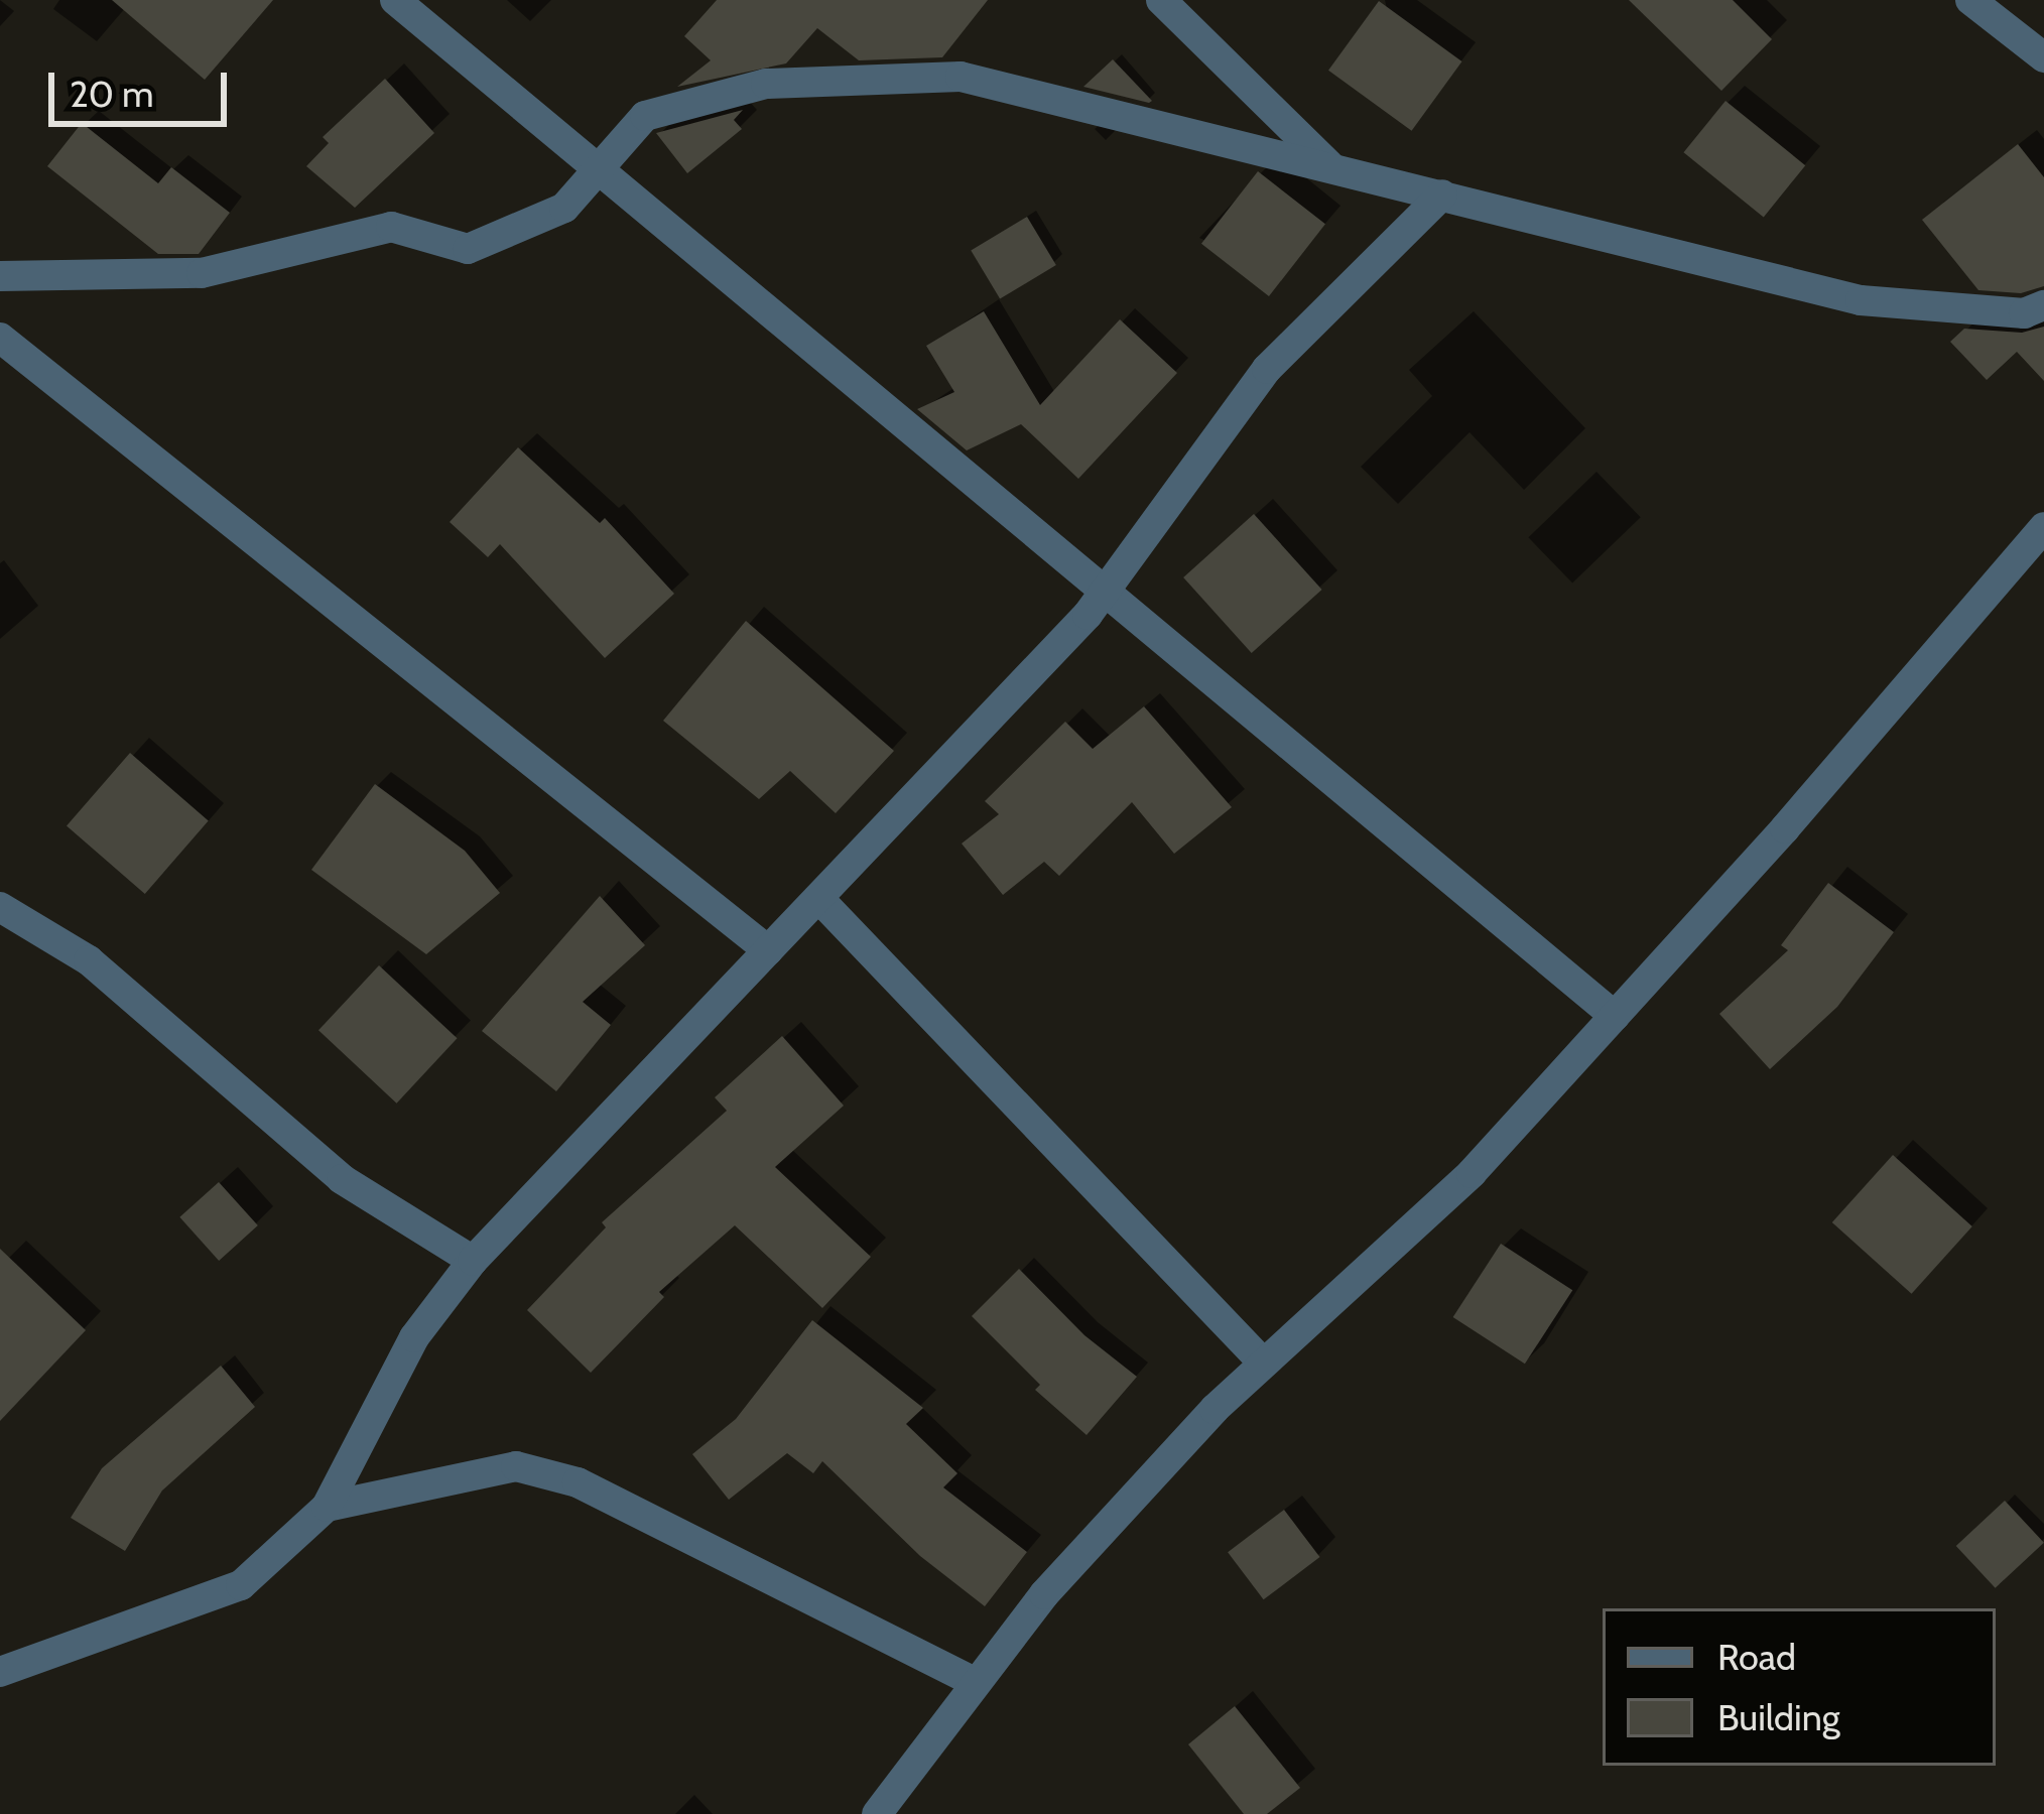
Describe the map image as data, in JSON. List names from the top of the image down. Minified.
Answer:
{"legend":["Road","Building"],"scale_bar":"20 m"}
